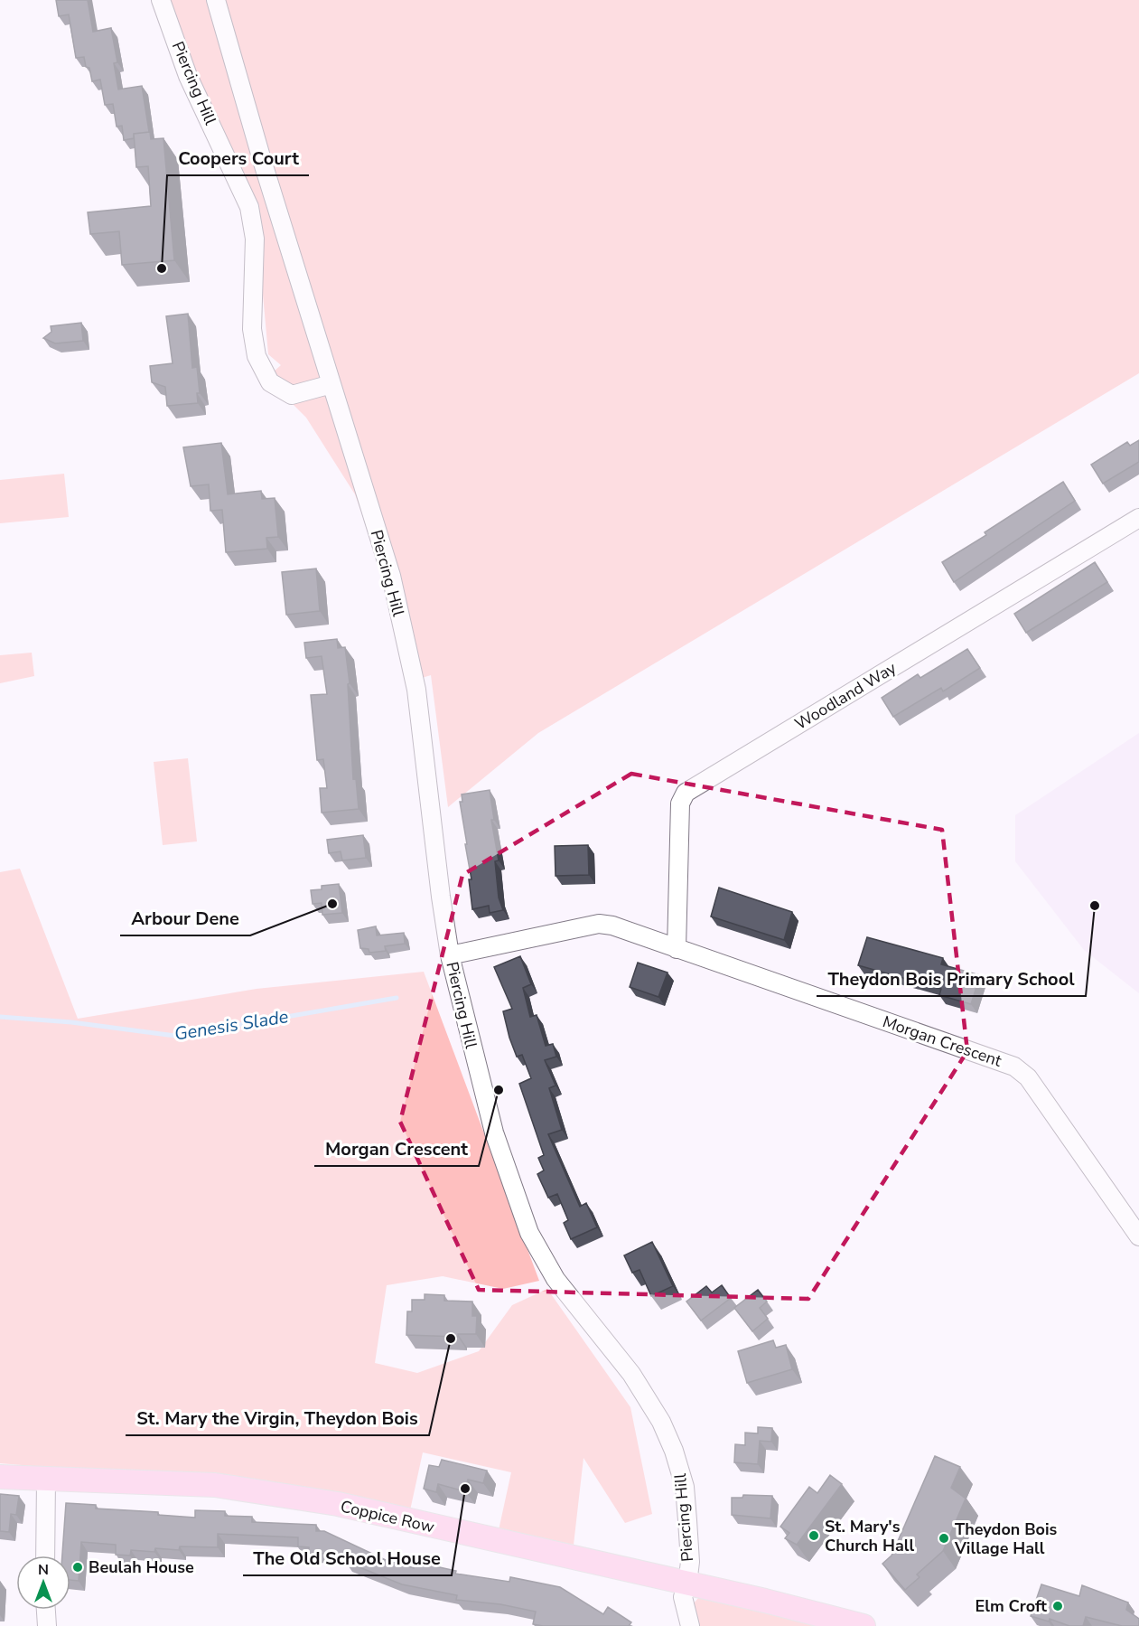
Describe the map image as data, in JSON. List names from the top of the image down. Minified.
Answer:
{"streets":{"main road":["Coppice Row"],"street":["Piercing Hill","Woodland Way","Morgan Crescent"]},"crossings":[["Piercing Hill","Morgan Crescent"],["Piercing Hill","Coppice Row"],["Woodland Way","Morgan Crescent"]],"water":["Genesis Slade"],"places":["Coopers Court","Arbour Dene","Theydon Bois Primary School","Morgan Crescent","St. Mary the Virgin, Theydon Bois","The Old School House","St. Mary's Church Hall","Theydon Bois Village Hall","Beulah House","Elm Croft"],"north":"top"}
